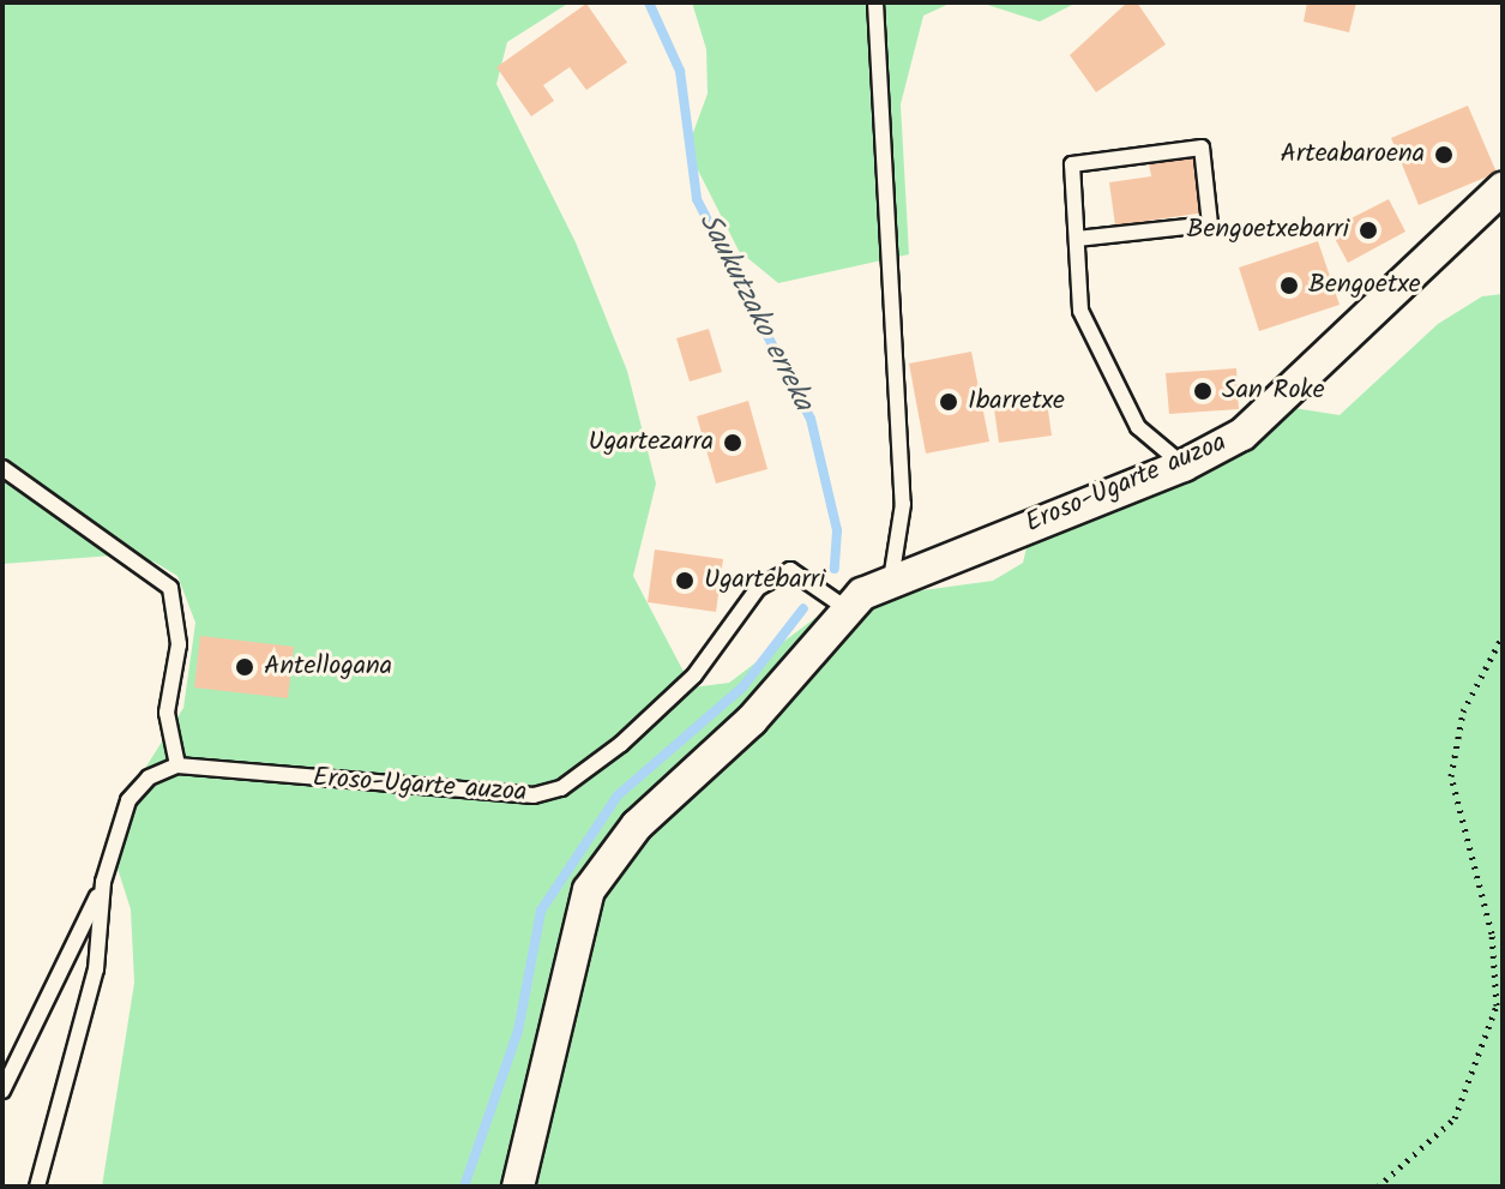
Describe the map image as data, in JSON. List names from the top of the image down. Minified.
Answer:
{"streets":{"street":["Eroso-Ugarte auzoa"]},"water":["Saukutzako erreka"],"places":["Arteabaroena","Bengoetxebarri","Bengoetxe","San Roke","Ibarretxe","Ugartezarra","Ugartebarri","Antellogana"]}
